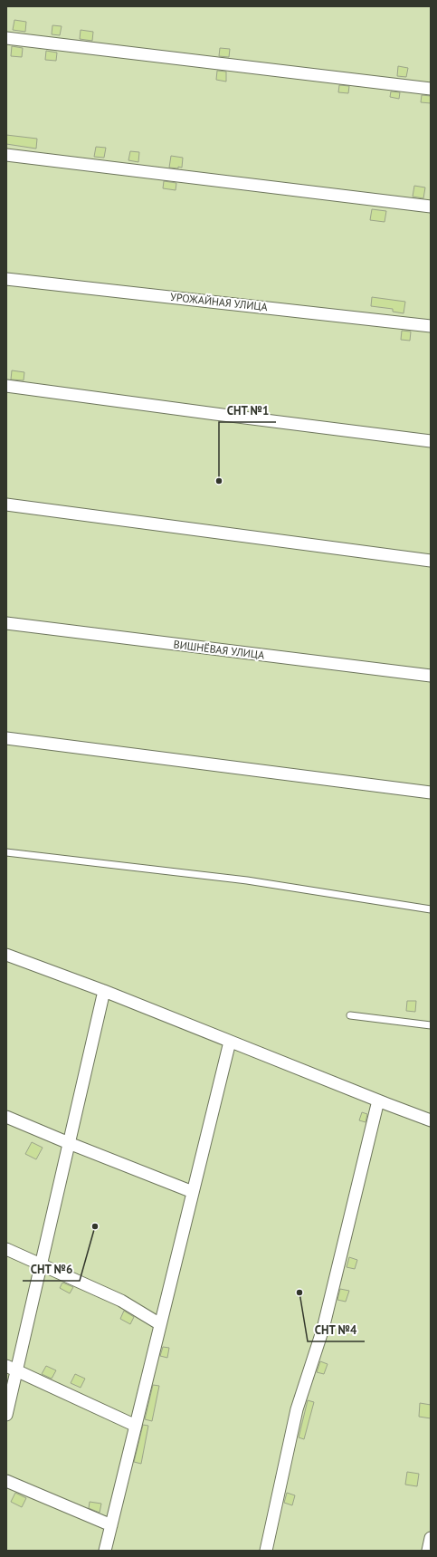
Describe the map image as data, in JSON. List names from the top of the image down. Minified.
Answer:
{"streets":{"street":["УРОЖАЙНАЯ УЛИЦА","ВИШНЁВАЯ УЛИЦА"]},"places":["СНТ №1","СНТ №6","СНТ №4"]}
